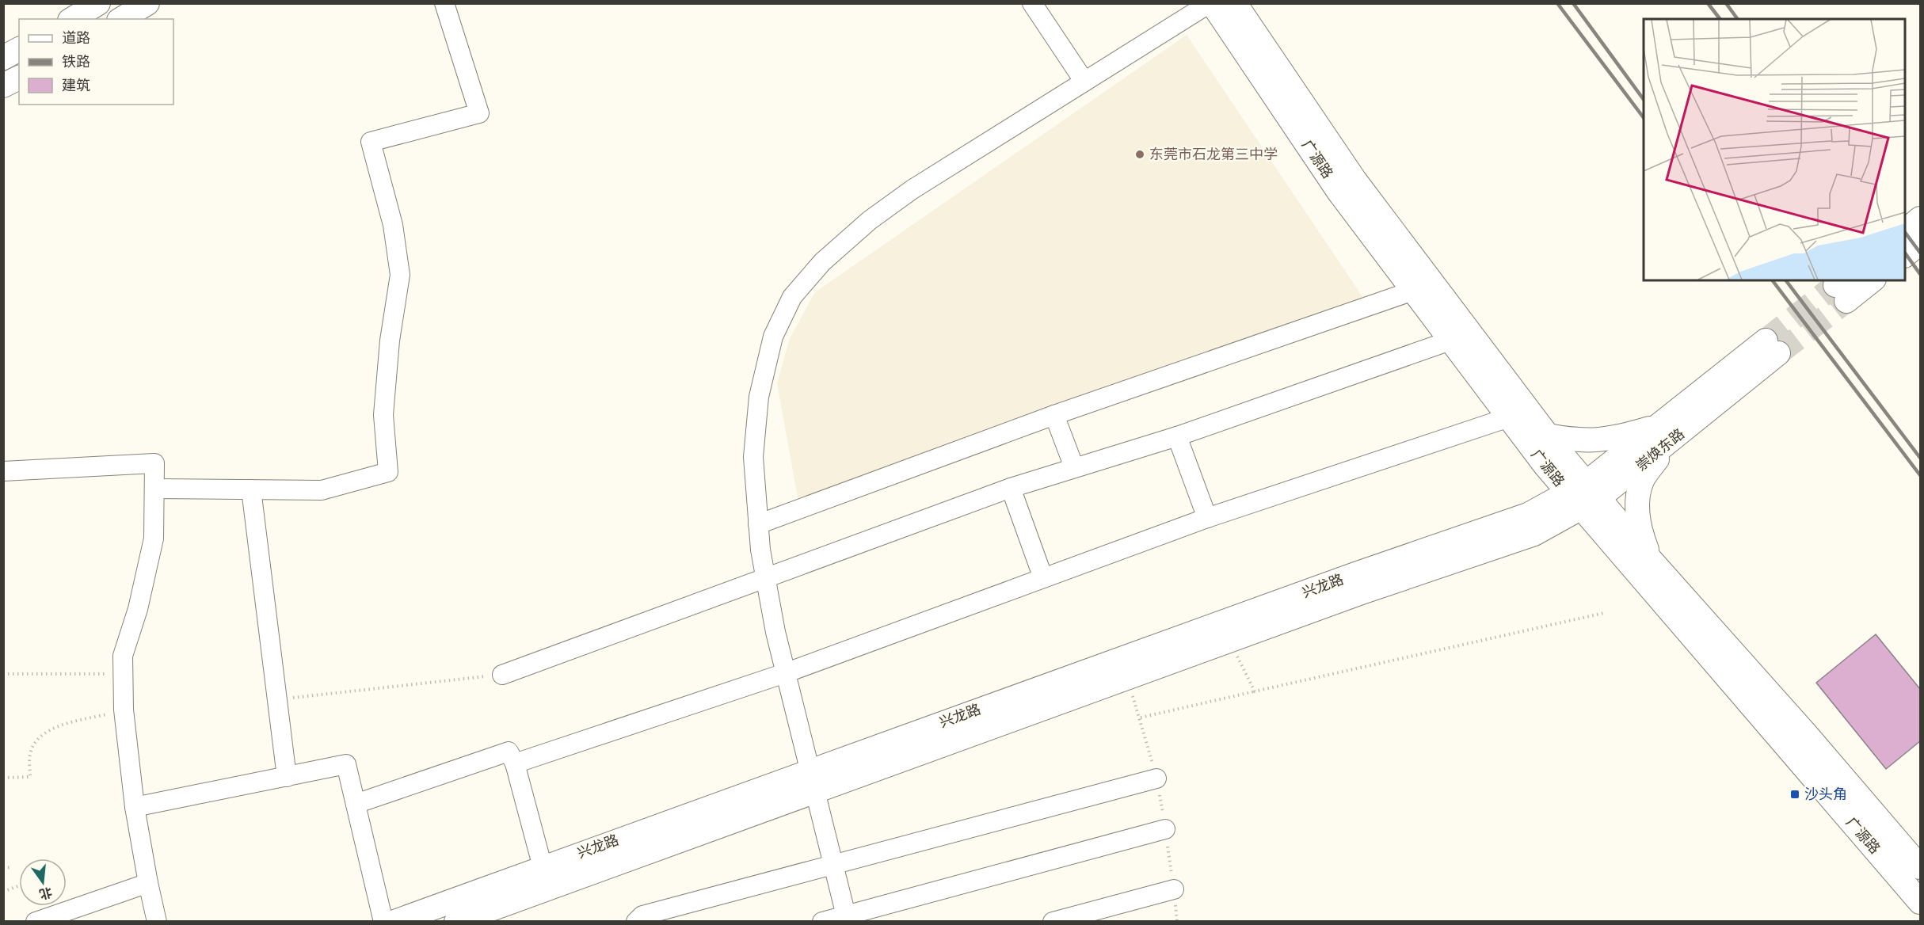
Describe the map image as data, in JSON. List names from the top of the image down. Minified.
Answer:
{"streets":{"main road":["广源路","崇焕东路","兴龙路"]},"crossings":[["广源路","崇焕东路"],["崇焕东路","兴龙路"]],"places":{"other":["东莞市石龙第三中学"],"transit":["沙头角"]},"legend":["道路","铁路","建筑"],"north":"bottom"}
